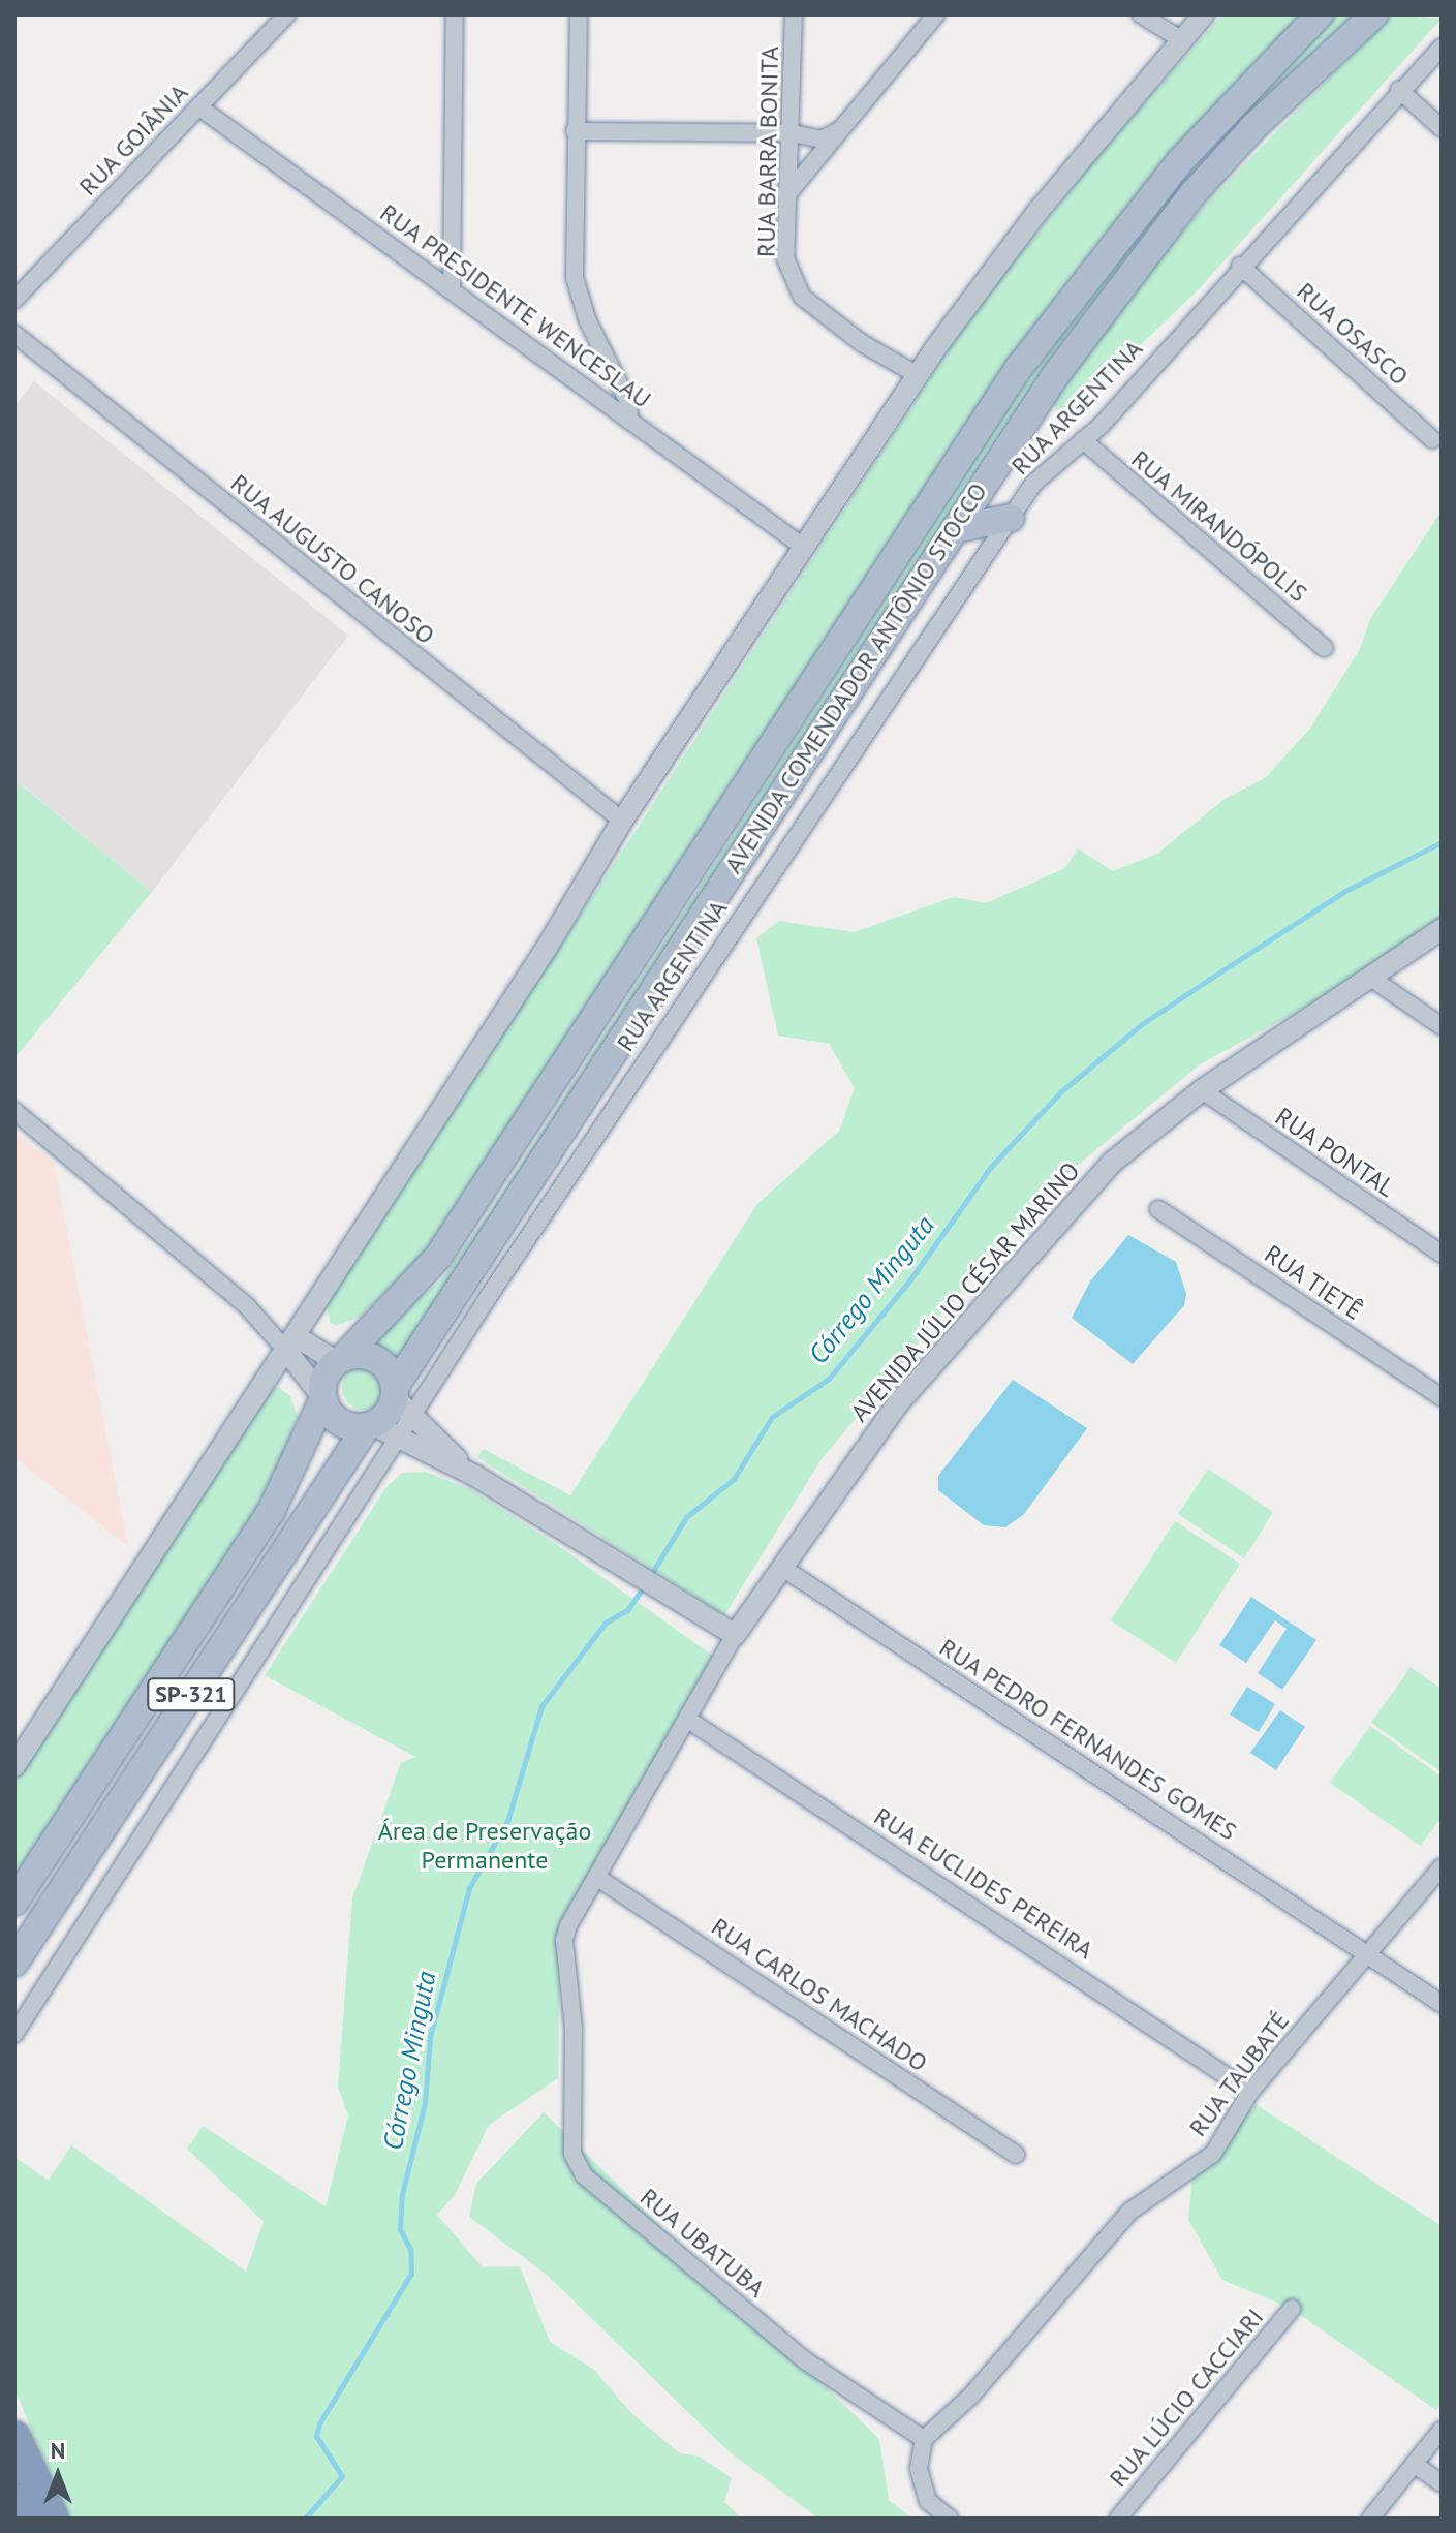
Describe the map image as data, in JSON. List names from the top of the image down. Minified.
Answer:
{"streets":{"main road":["AVENIDA COMENDADOR ANTÔNIO STOCCO","SP-321"],"street":["RUA GOIÂNIA","RUA BARRA BONITA","RUA PRESIDENTE WENCESLAU","RUA OSASCO","RUA ARGENTINA","RUA MIRANDÓPOLIS","RUA AUGUSTO CANOSO","RUA PONTAL","RUA TIETÊ","AVENIDA JÚLIO CÉSAR MARINO","RUA PEDRO FERNANDES GOMES","RUA EUCLIDES PEREIRA","RUA CARLOS MACHADO","RUA TAUBATÉ","RUA UBATUBA","RUA LÚCIO CACCIARI"]},"crossings":[["RUA GOIÂNIA","RUA PRESIDENTE WENCESLAU"],["RUA OSASCO","RUA ARGENTINA"],["RUA ARGENTINA","RUA MIRANDÓPOLIS"],["RUA ARGENTINA","AVENIDA COMENDADOR ANTÔNIO STOCCO"],["RUA ARGENTINA","SP-321"],["AVENIDA COMENDADOR ANTÔNIO STOCCO","SP-321"],["RUA PONTAL","AVENIDA JÚLIO CÉSAR MARINO"],["AVENIDA JÚLIO CÉSAR MARINO","RUA PEDRO FERNANDES GOMES"],["AVENIDA JÚLIO CÉSAR MARINO","RUA EUCLIDES PEREIRA"],["AVENIDA JÚLIO CÉSAR MARINO","RUA CARLOS MACHADO"],["AVENIDA JÚLIO CÉSAR MARINO","RUA UBATUBA"],["RUA PEDRO FERNANDES GOMES","RUA TAUBATÉ"],["RUA EUCLIDES PEREIRA","RUA TAUBATÉ"],["RUA TAUBATÉ","RUA UBATUBA"]],"water":["Córrego Minguta"],"parks":["Área de Preservação Permanente"],"north":"top"}
